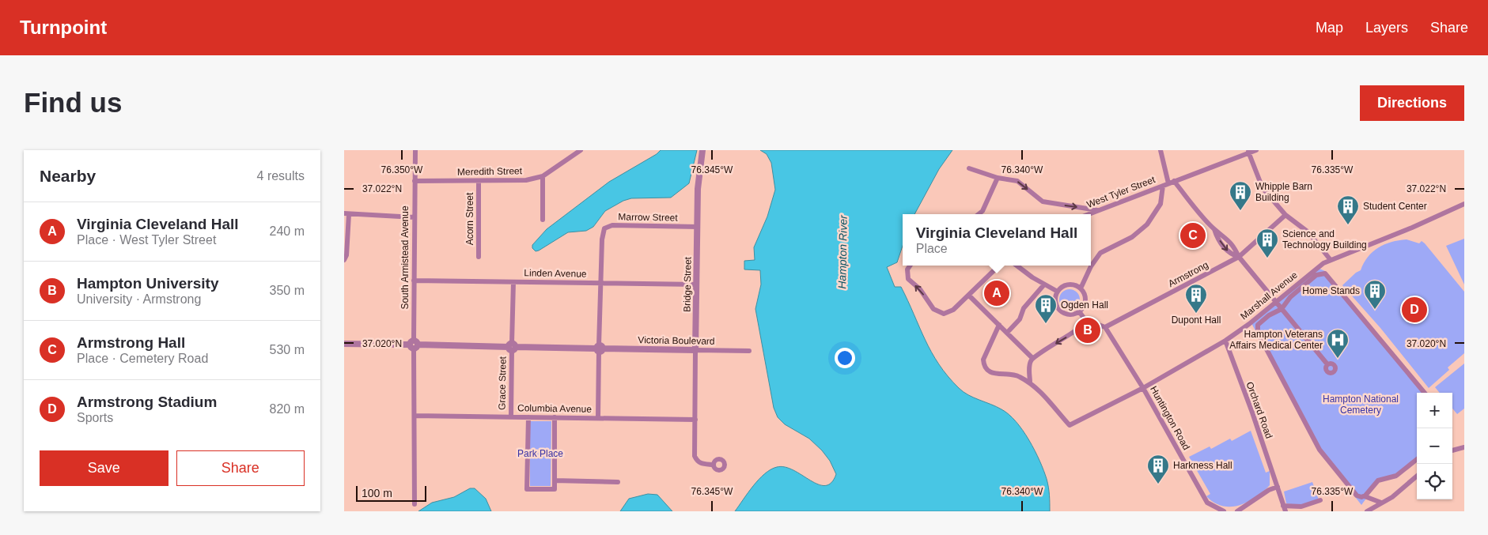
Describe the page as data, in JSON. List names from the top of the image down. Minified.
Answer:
{"streets":{"street":["Meredith Street","West Tyler Street","Marrow Street","Acorn Street","South Armistead Avenue","Linden Avenue","Armstrong","Bridge Street","Marshall Avenue","Victoria Boulevard","Grace Street","Columbia Avenue","Orchard Road","Huntington Road"]},"crossings":[["Meredith Street","Acorn Street"],["Meredith Street","South Armistead Avenue"],["Marrow Street","Linden Avenue"],["Marrow Street","Bridge Street"],["South Armistead Avenue","Linden Avenue"],["South Armistead Avenue","Victoria Boulevard"],["South Armistead Avenue","Columbia Avenue"],["Linden Avenue","Bridge Street"],["Linden Avenue","Grace Street"],["Armstrong","Huntington Road"],["Bridge Street","Victoria Boulevard"],["Bridge Street","Columbia Avenue"],["Marshall Avenue","Orchard Road"],["Marshall Avenue","Huntington Road"],["Victoria Boulevard","Grace Street"],["Grace Street","Columbia Avenue"]],"water":["Hampton River"],"parks":["Hampton National Cemetery","Park Place"],"places":{"building":["Whipple Barn Building","Student Center","Science and Technology Building","Home Stands","Dupont Hall","Ogden Hall","Harkness Hall"],"hospital":["Hampton Veterans Affairs Medical Center"]},"scale_bar":"100 m","page":{"header":"Turnpoint","nav":["Map","Layers","Share"],"buttons":["Directions",["Save","Share"]],"title":"Find us","heading":["Nearby","4 results"],"list":[{"mark":"A","name":"Virginia Cleveland Hall","note":"Place · West Tyler Street","value":"240 m"},{"mark":"B","name":"Hampton University","note":"University · Armstrong","value":"350 m"},{"mark":"C","name":"Armstrong Hall","note":"Place · Cemetery Road","value":"530 m"},{"mark":"D","name":"Armstrong Stadium","note":"Sports","value":"820 m"}],"popup":["Virginia Cleveland Hall","Place"],"pins":["C","A","D","B"],"map_buttons":["+","−"],"scale":"100 m"},"coordinates":["76.350°W","76.345°W","76.340°W","76.335°W","37.022°N","37.020°N"]}
